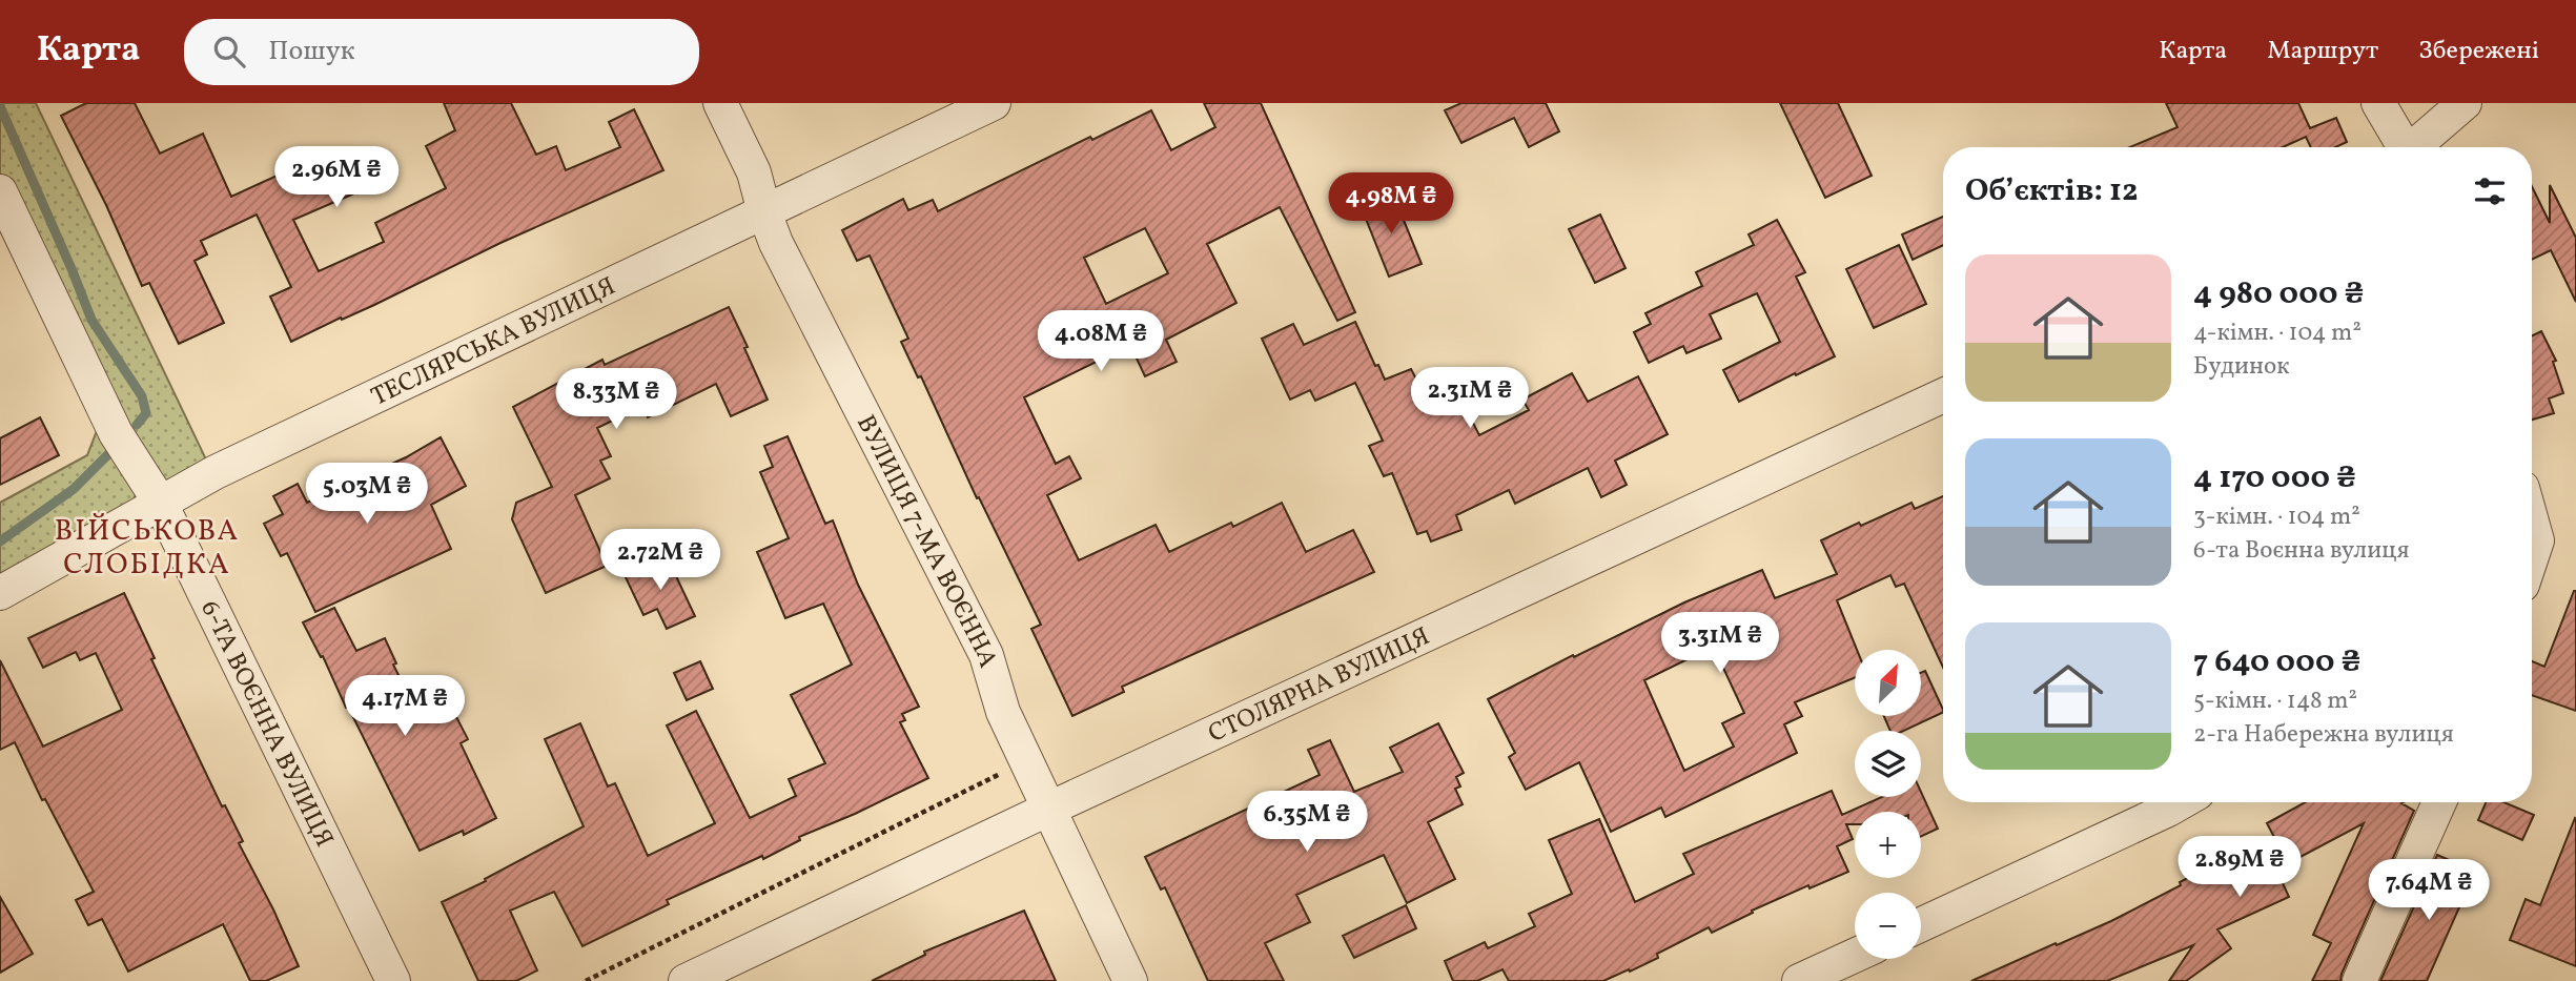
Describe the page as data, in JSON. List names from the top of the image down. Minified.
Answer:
{"streets":{"street":["ТЕСЛЯРСЬКА ВУЛИЦЯ","ВУЛИЦЯ 7-МА ВОЄННА","СТОЛЯРНА ВУЛИЦЯ","6-ТА ВОЄННА ВУЛИЦЯ"]},"crossings":[["ТЕСЛЯРСЬКА ВУЛИЦЯ","ВУЛИЦЯ 7-МА ВОЄННА"],["ТЕСЛЯРСЬКА ВУЛИЦЯ","6-ТА ВОЄННА ВУЛИЦЯ"],["ВУЛИЦЯ 7-МА ВОЄННА","СТОЛЯРНА ВУЛИЦЯ"]],"districts":["ВІЙСЬКОВА СЛОБІДКА"],"north":"top right","page":{"header":"Карта","search":"Пошук","nav":["Карта","Маршрут","Збережені"],"price":["2.96M ₴","4.98M ₴","4.08M ₴","2.31M ₴","8.33M ₴","5.03M ₴","2.72M ₴","3.31M ₴","4.17M ₴","6.35M ₴","2.89M ₴","7.64M ₴"],"heading":"Об’єктів: 12","list":[{"name":"4 980 000 ₴","note":"4-кімн. · 104 m² · Будинок"},{"name":"4 170 000 ₴","note":"3-кімн. · 104 m² · 6-та Воєнна вулиця"},{"name":"7 640 000 ₴","note":"5-кімн. · 148 m² · 2-га Набережна вулиця"}],"map_buttons":["+","−"]}}
